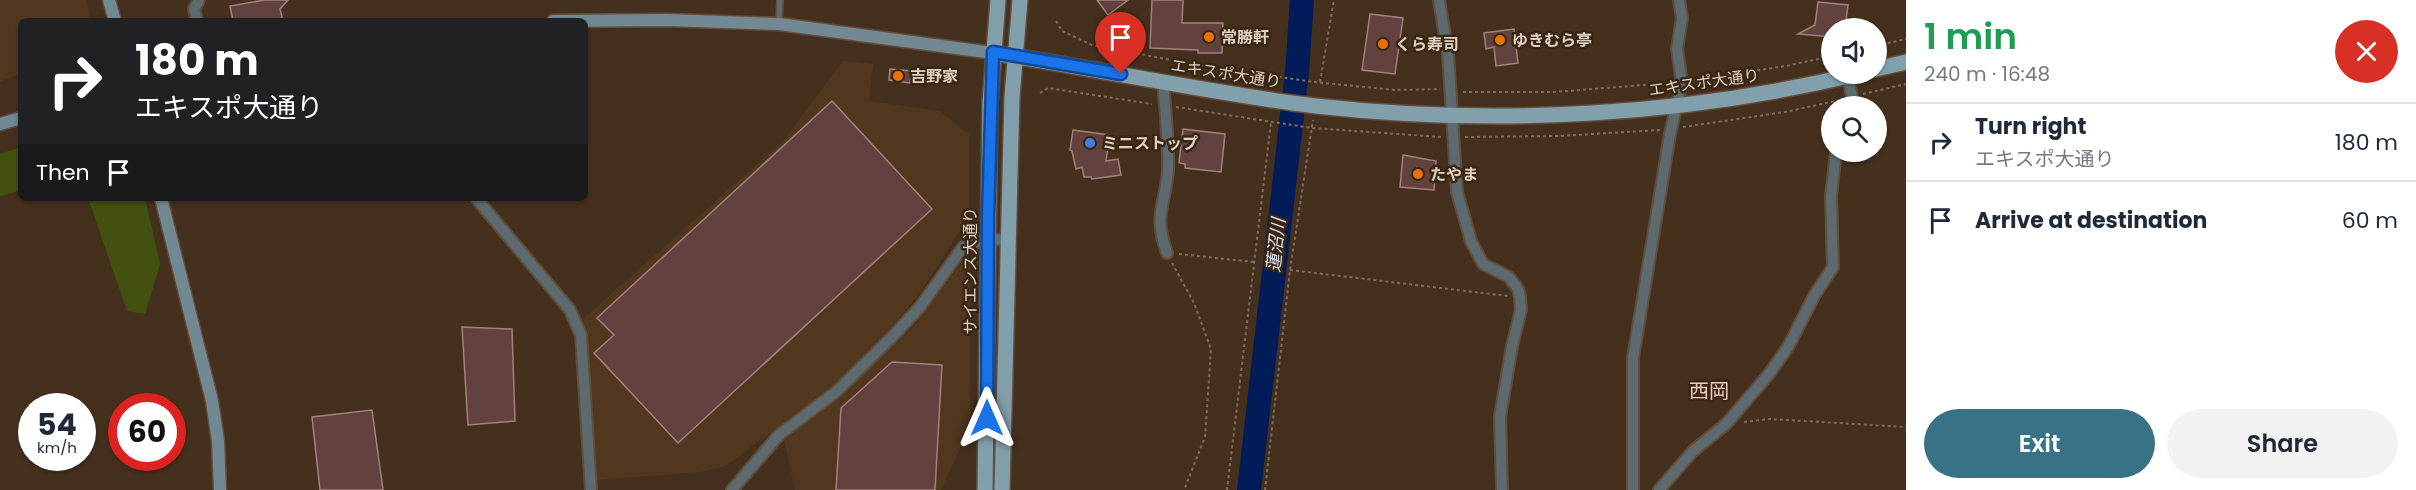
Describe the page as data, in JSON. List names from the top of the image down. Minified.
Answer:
{"streets":{"main road":["エキスポ大通り","サイエンス大通り"]},"crossings":[["エキスポ大通り","サイエンス大通り"]],"districts":["西岡"],"water":["蓮沼川"],"places":["常勝軒","ゆきむら亭","くら寿司","吉野家","ミニストップ","たやま"],"page":{"heading":["1 min","240 m · 16:48"],"turn":["180 m","エキスポ大通り"],"list":[{"name":"Turn right","note":"エキスポ大通り","value":"180 m"},{"name":"Arrive at destination","value":"60 m"}],"then":"Then","speed":"54 km/h","limit":"60","buttons":["Exit","Share"]}}
